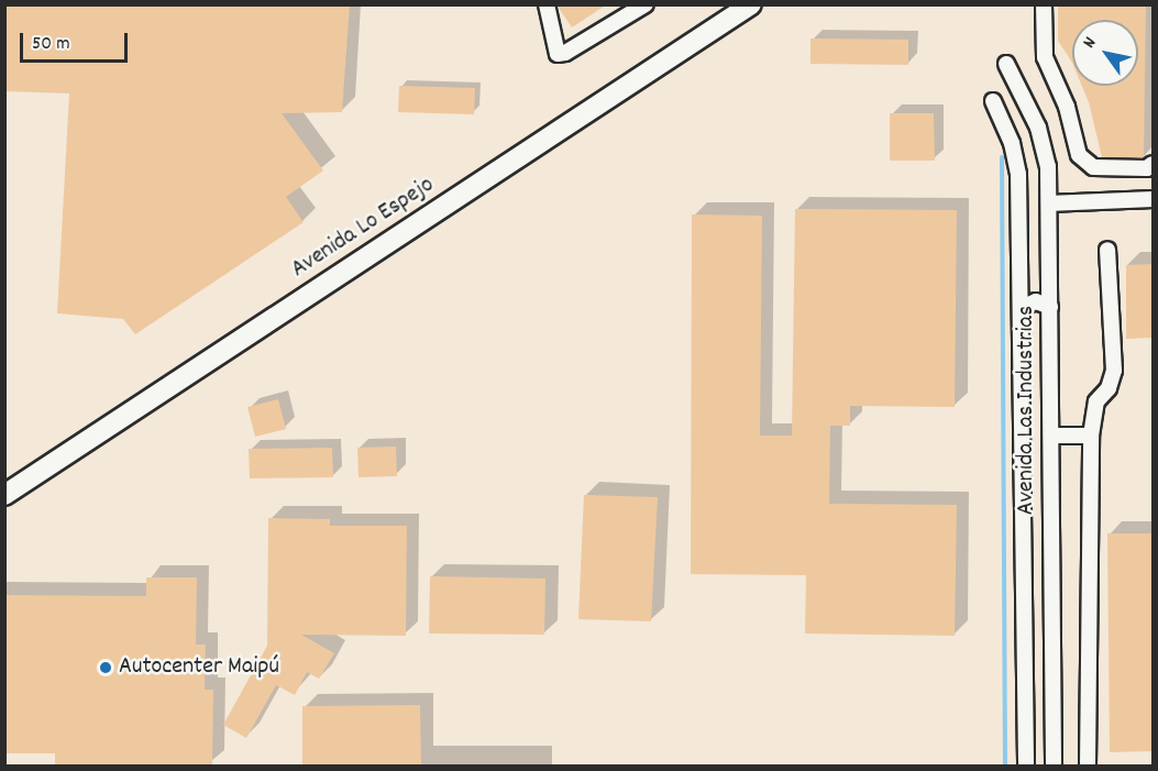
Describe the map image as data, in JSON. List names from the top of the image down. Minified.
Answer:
{"streets":{"main road":["Avenida Lo Espejo"],"street":["Avenida Las Industrias"]},"places":["Autocenter Maipú"],"scale_bar":"50 m","north":"top left"}
